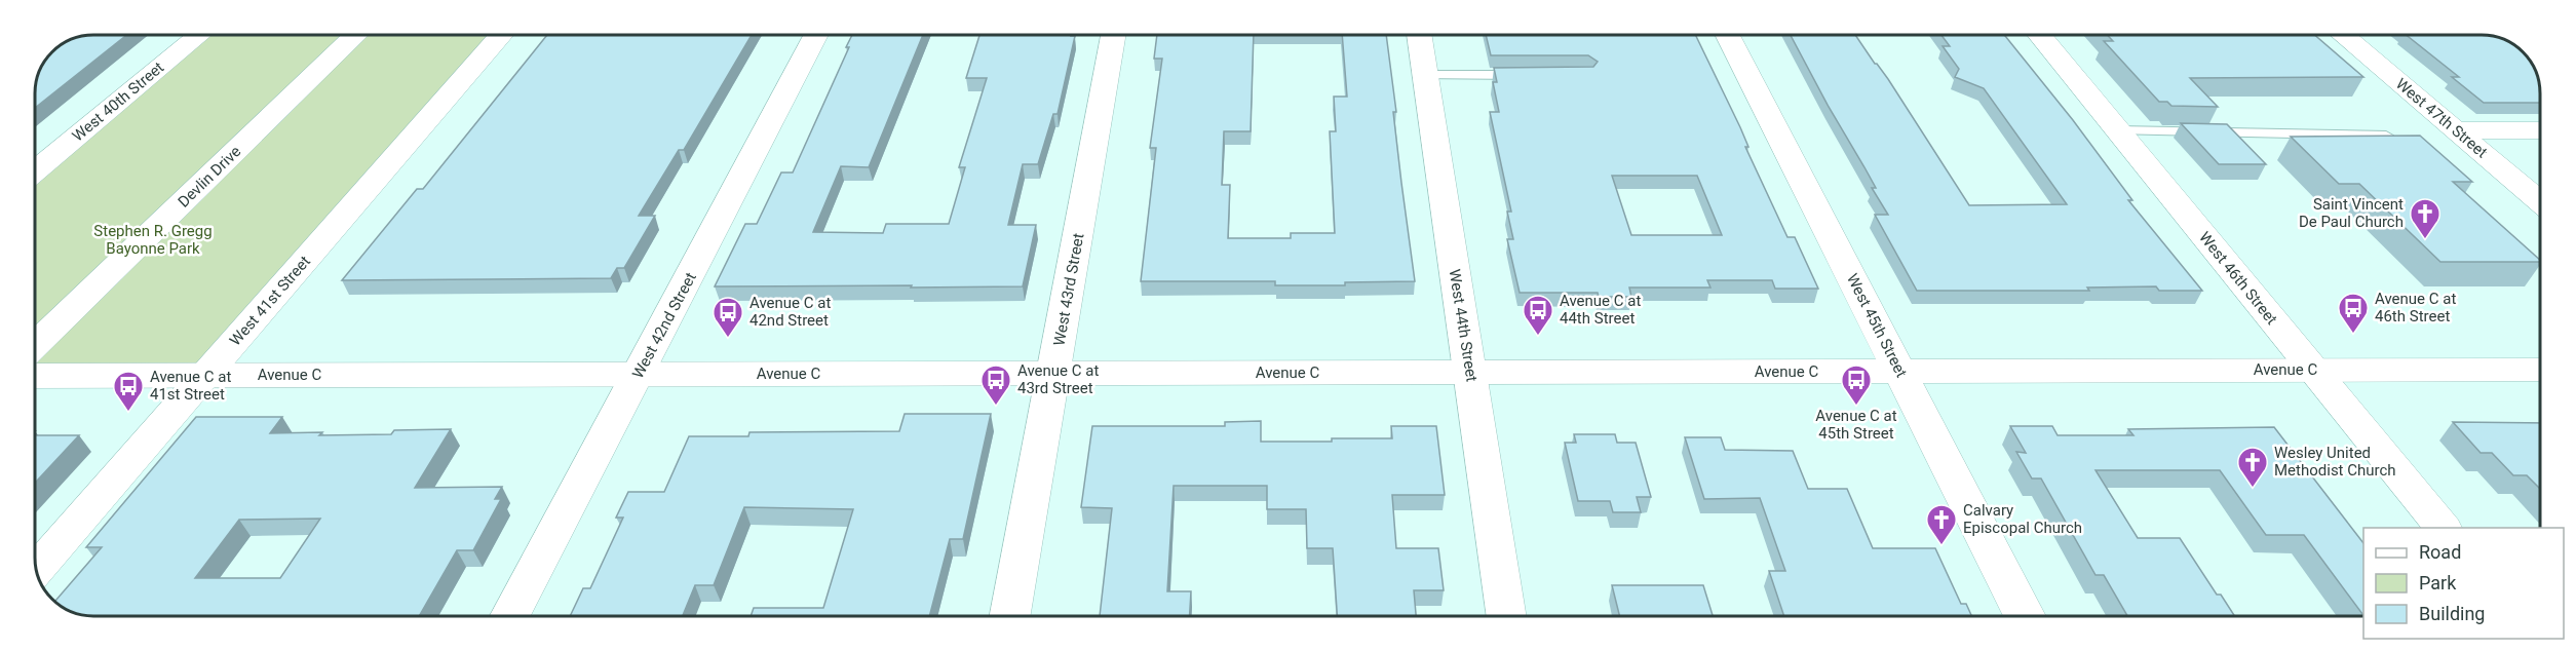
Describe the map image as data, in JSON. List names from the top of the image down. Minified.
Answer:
{"streets":{"main road":["West 45th Street","Avenue C"],"street":["West 40th Street","West 47th Street","Devlin Drive","West 46th Street","West 43rd Street","West 41st Street","West 42nd Street","West 44th Street"]},"crossings":[["West 46th Street","Avenue C"],["West 43rd Street","Avenue C"],["West 41st Street","Avenue C"],["West 42nd Street","Avenue C"],["West 44th Street","Avenue C"],["West 45th Street","Avenue C"]],"parks":["Stephen R. Gregg Bayonne Park"],"places":{"church":["Saint Vincent De Paul Church","Wesley United Methodist Church","Calvary Episcopal Church"],"bus stop":["Avenue C at 46th Street","Avenue C at 44th Street","Avenue C at 42nd Street","Avenue C at 43rd Street","Avenue C at 45th Street","Avenue C at 41st Street"]},"legend":["Road","Park","Building"]}
